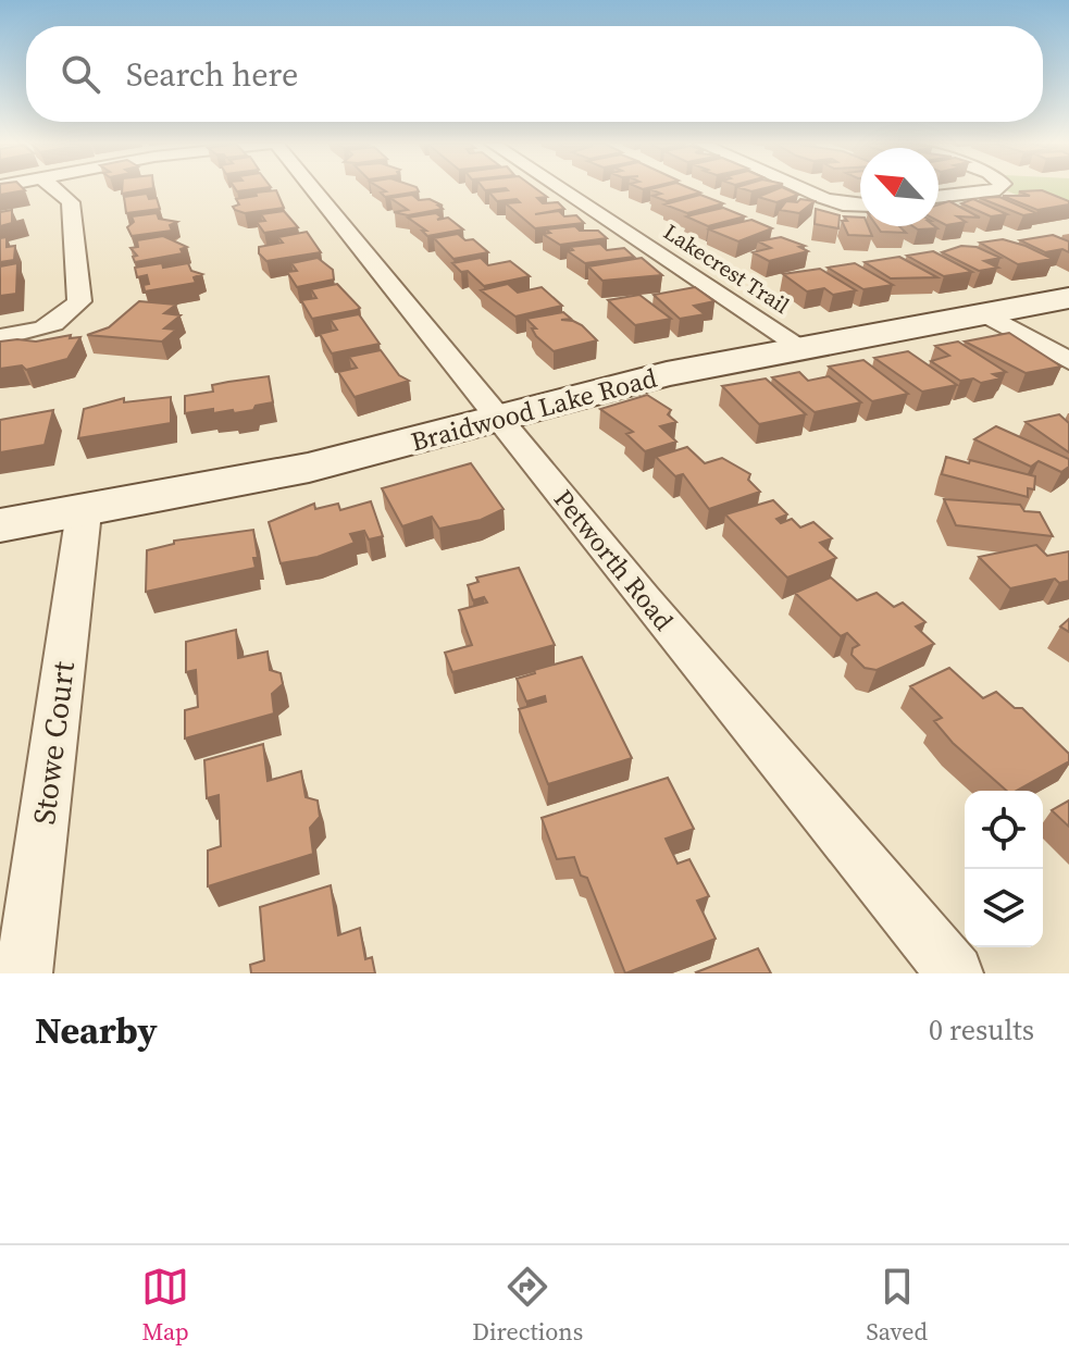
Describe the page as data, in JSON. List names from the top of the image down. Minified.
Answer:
{"streets":{"street":["Lakecrest Trail","Braidwood Lake Road","Petworth Road","Stowe Court"]},"crossings":[["Lakecrest Trail","Braidwood Lake Road"],["Braidwood Lake Road","Petworth Road"],["Braidwood Lake Road","Stowe Court"]],"north":"top left","page":{"search":"Search here","heading":["Nearby","0 results"],"nav":["Map","Directions","Saved"]}}
